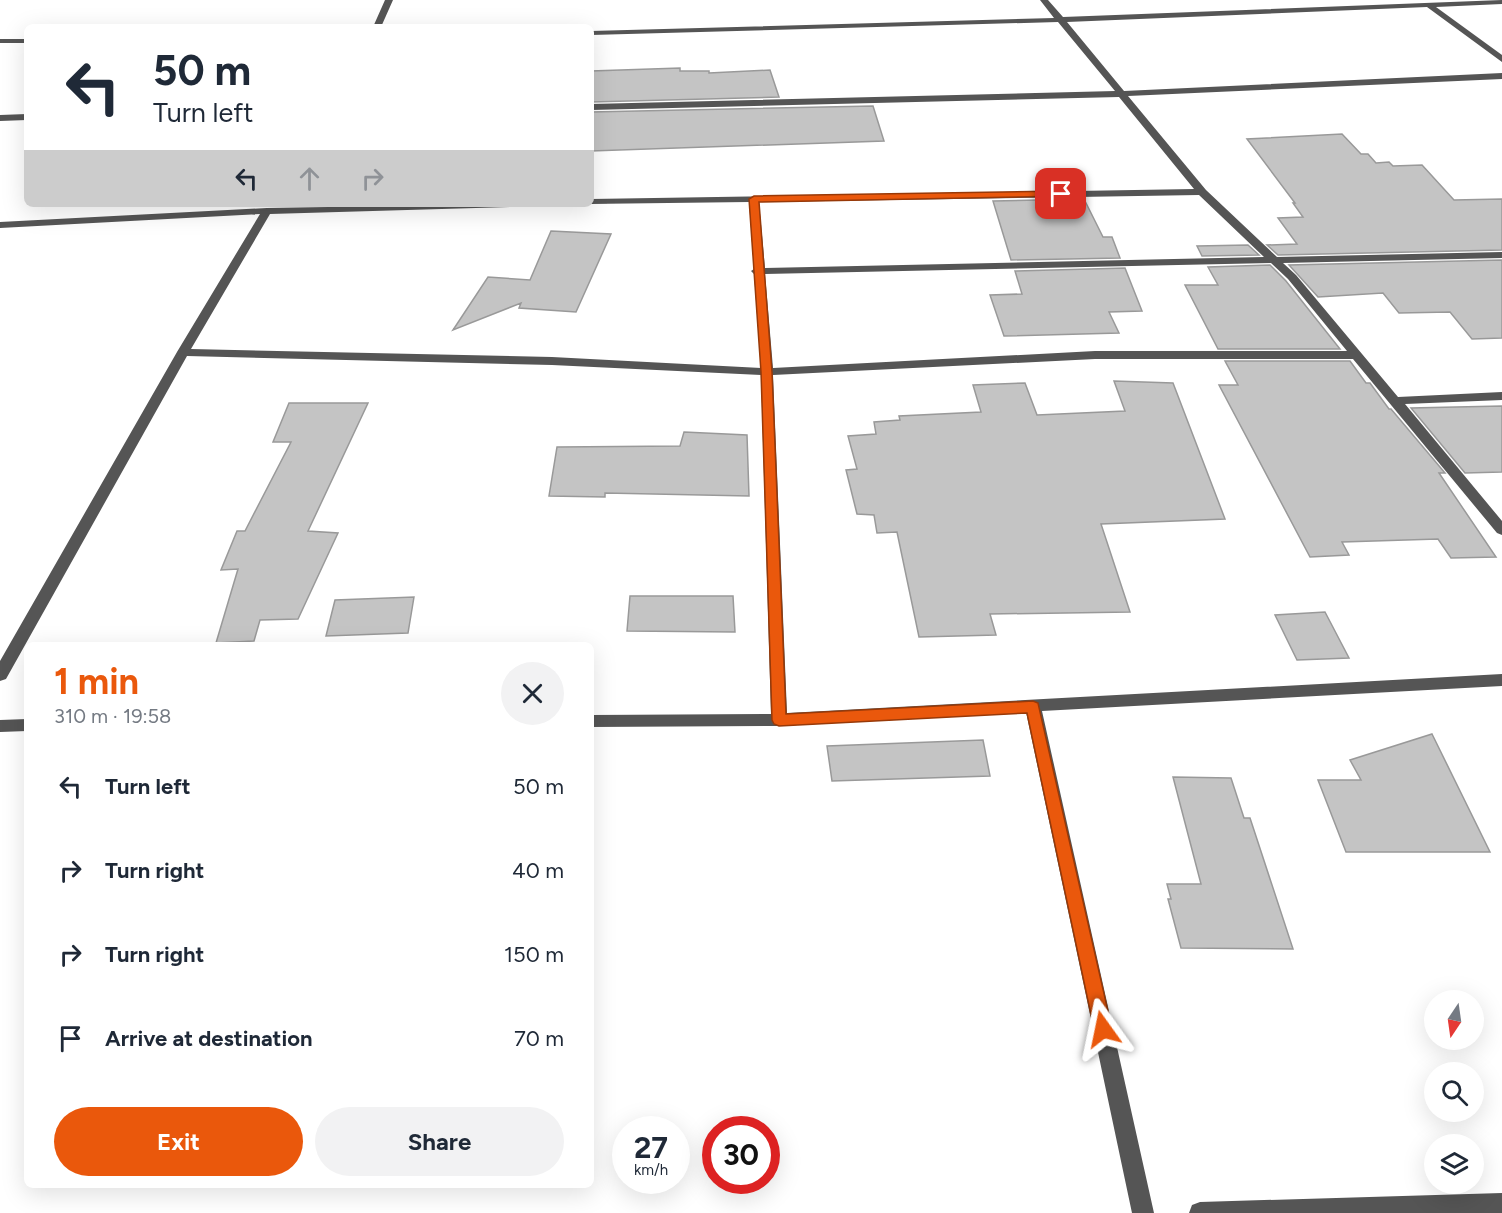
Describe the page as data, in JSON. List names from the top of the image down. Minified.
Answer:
{"north":"bottom","page":{"turn":["50 m","Turn left"],"heading":["1 min","310 m · 19:58"],"list":[{"name":"Turn left","value":"50 m"},{"name":"Turn right","value":"40 m"},{"name":"Turn right","value":"150 m"},{"name":"Arrive at destination","value":"70 m"}],"buttons":["Exit","Share"],"speed":"27 km/h","limit":"30"}}
